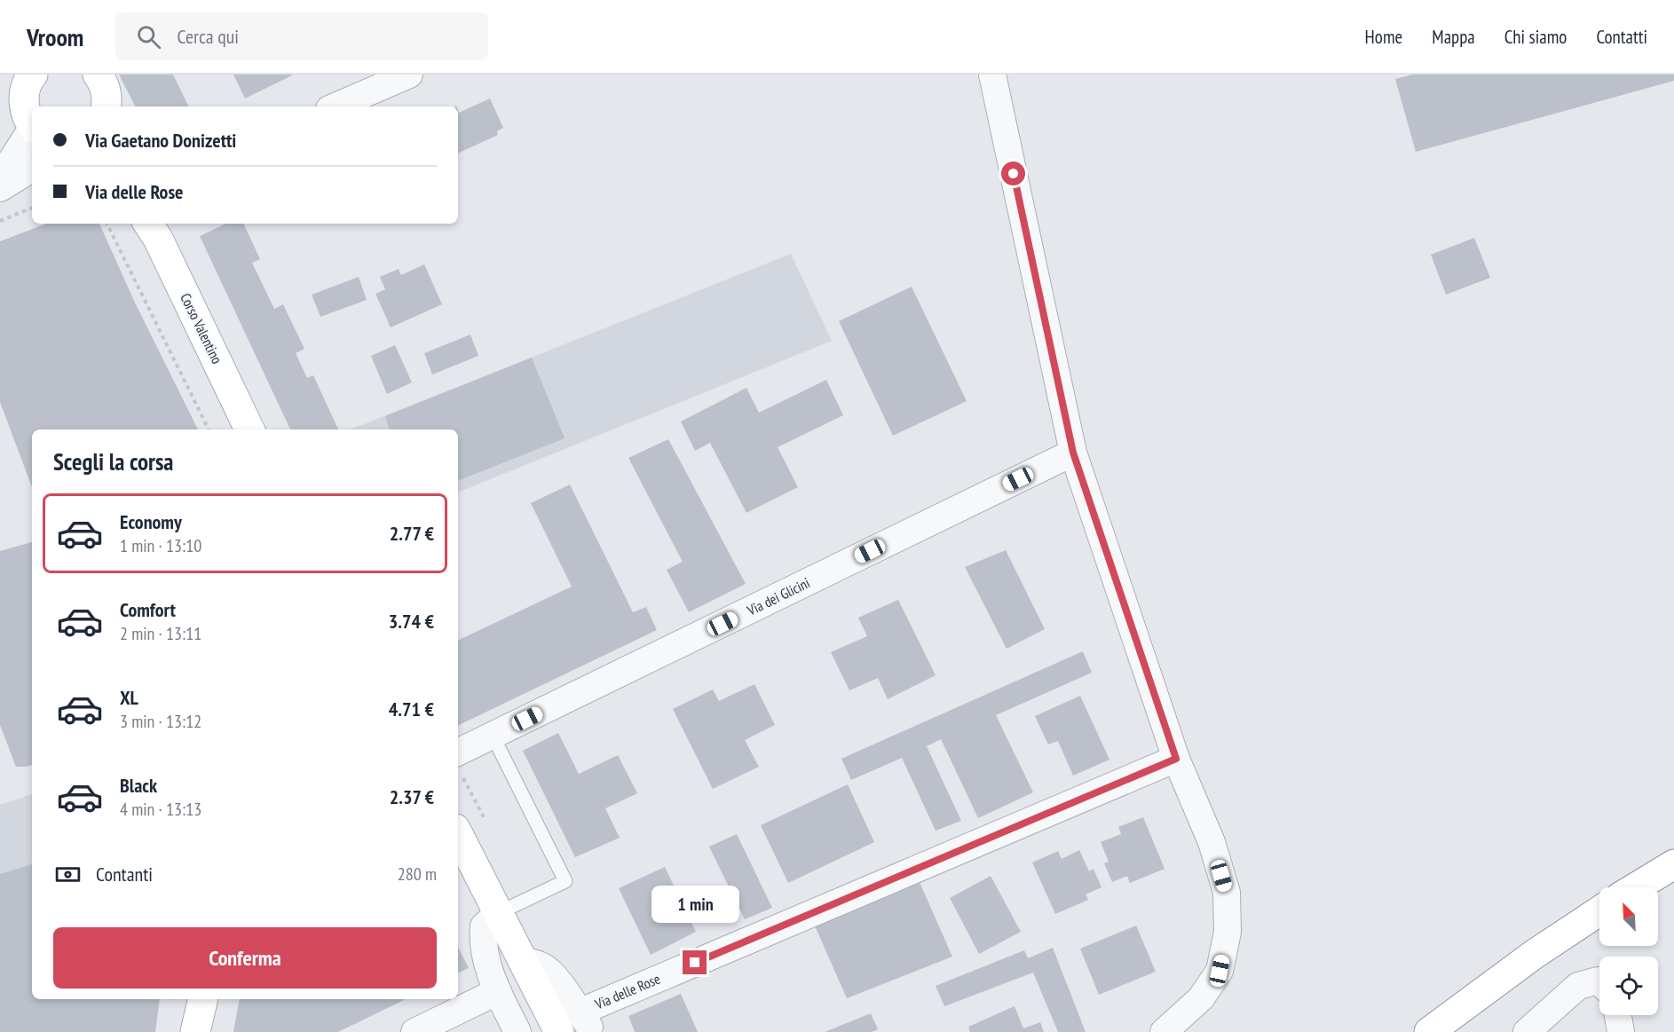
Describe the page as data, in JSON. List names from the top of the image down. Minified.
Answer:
{"streets":{"main road":["Corso Valentino"],"street":["Via dei Glicini","Via delle Rose"]},"north":"top left","page":{"header":"Vroom","search":"Cerca qui","nav":["Home","Mappa","Chi siamo","Contatti"],"banner":["Via Gaetano Donizetti","Via delle Rose"],"heading":"Scegli la corsa","list":[{"name":"Economy","note":"1 min · 13:10","value":"2.77 €"},{"name":"Comfort","note":"2 min · 13:11","value":"3.74 €"},{"name":"XL","note":"3 min · 13:12","value":"4.71 €"},{"name":"Black","note":"4 min · 13:13","value":"2.37 €"}],"pay":["Contanti","280 m"],"bubble":"1 min","buttons":"Conferma"}}
